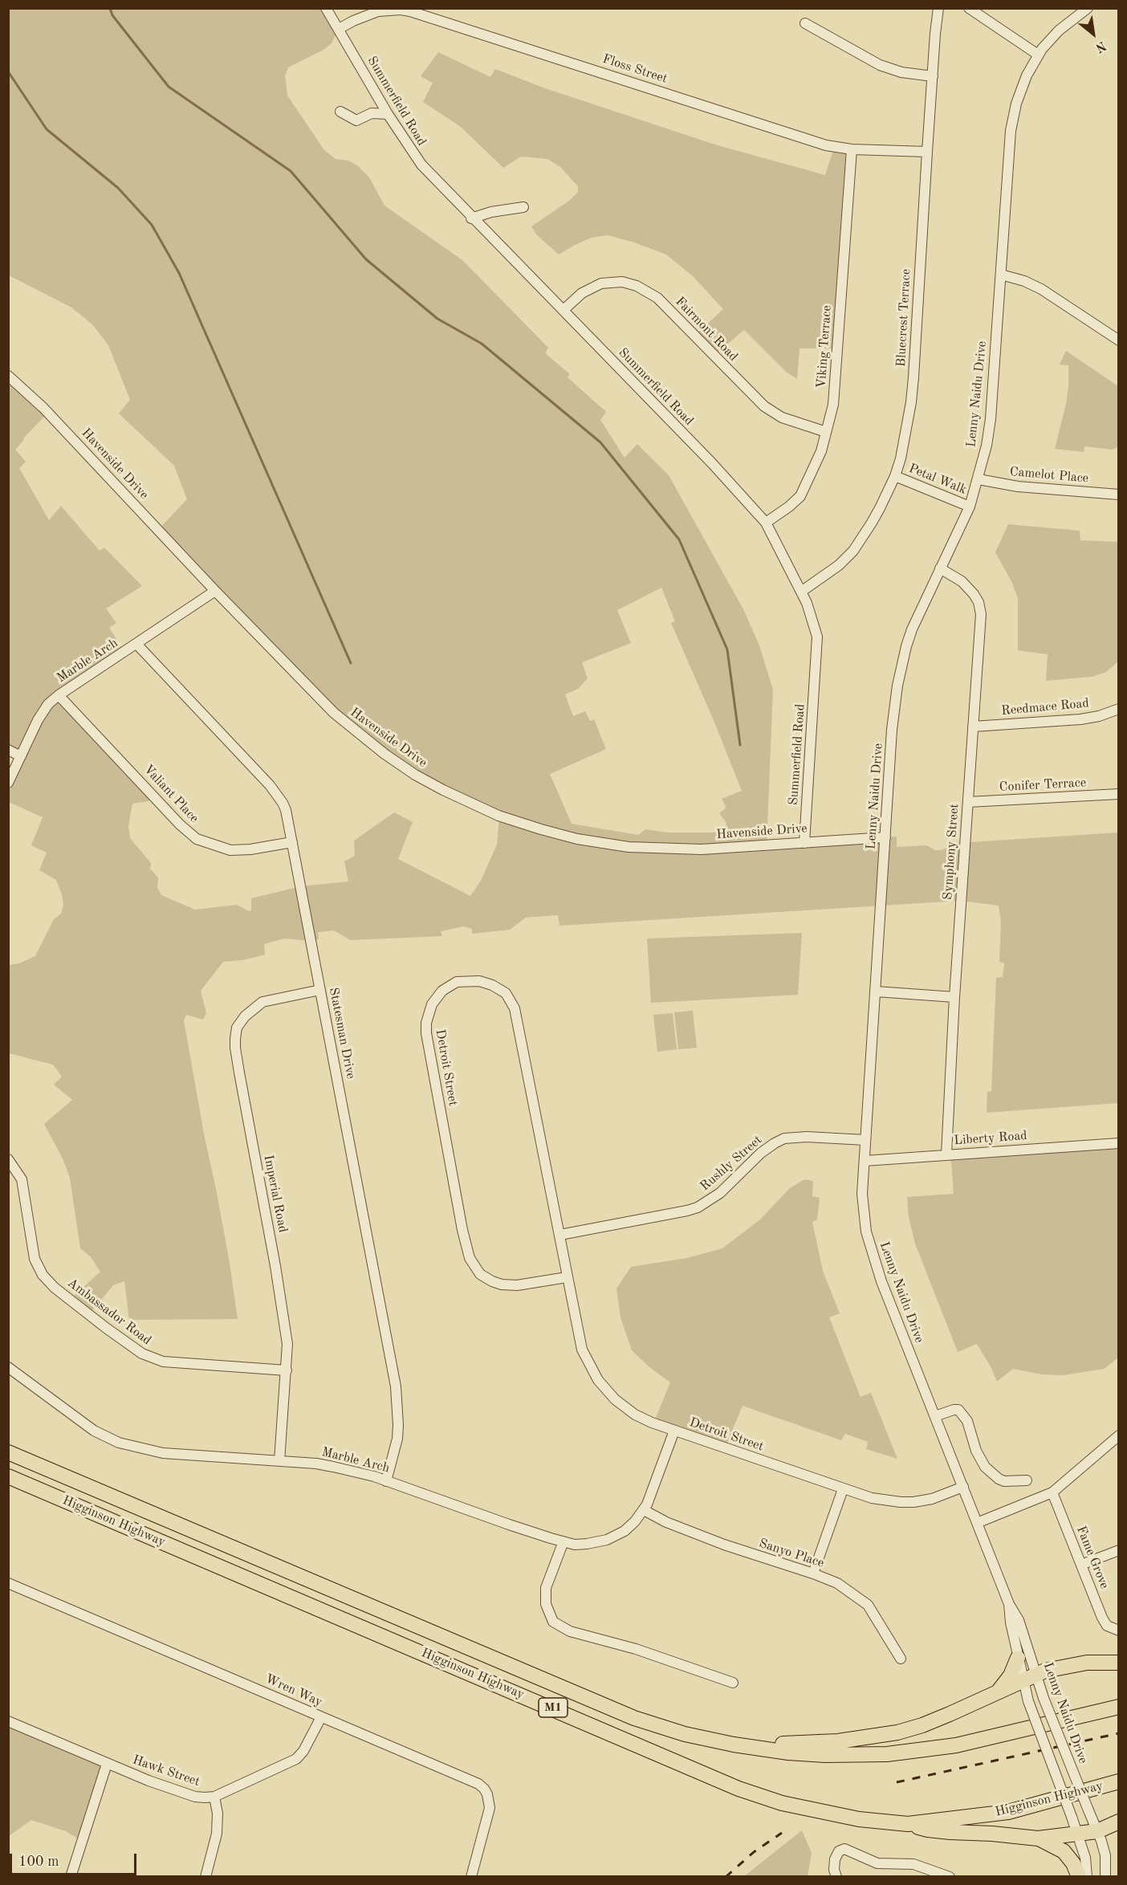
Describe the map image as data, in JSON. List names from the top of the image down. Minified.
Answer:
{"streets":{"highway":["Higginson Highway","M1"],"street":["Floss Street","Summerfield Road","Bluecrest Terrace","Fairmont Road","Viking Terrace","Lenny Naidu Drive","Havenside Drive","Camelot Place","Petal Walk","Marble Arch","Reedmace Road","Conifer Terrace","Valiant Place","Symphony Street","Statesman Drive","Detroit Street","Liberty Road","Rushly Street","Imperial Road","Ambassador Road","Sanyo Place","Fame Grove","Wren Way","Hawk Street"]},"crossings":[["Floss Street","Summerfield Road"],["Floss Street","Bluecrest Terrace"],["Floss Street","Viking Terrace"],["Summerfield Road","Bluecrest Terrace"],["Summerfield Road","Fairmont Road"],["Summerfield Road","Viking Terrace"],["Summerfield Road","Havenside Drive"],["Bluecrest Terrace","Petal Walk"],["Fairmont Road","Viking Terrace"],["Lenny Naidu Drive","Havenside Drive"],["Lenny Naidu Drive","Camelot Place"],["Lenny Naidu Drive","Petal Walk"],["Lenny Naidu Drive","Symphony Street"],["Lenny Naidu Drive","Detroit Street"],["Lenny Naidu Drive","Liberty Road"],["Lenny Naidu Drive","Rushly Street"],["Havenside Drive","Marble Arch"],["Marble Arch","Valiant Place"],["Marble Arch","Statesman Drive"],["Marble Arch","Detroit Street"],["Marble Arch","Imperial Road"],["Marble Arch","Sanyo Place"],["Reedmace Road","Symphony Street"],["Conifer Terrace","Symphony Street"],["Valiant Place","Statesman Drive"],["Symphony Street","Liberty Road"],["Statesman Drive","Imperial Road"],["Detroit Street","Rushly Street"],["Imperial Road","Ambassador Road"],["Wren Way","Hawk Street"]],"scale_bar":"100 m","north":"bottom right"}
